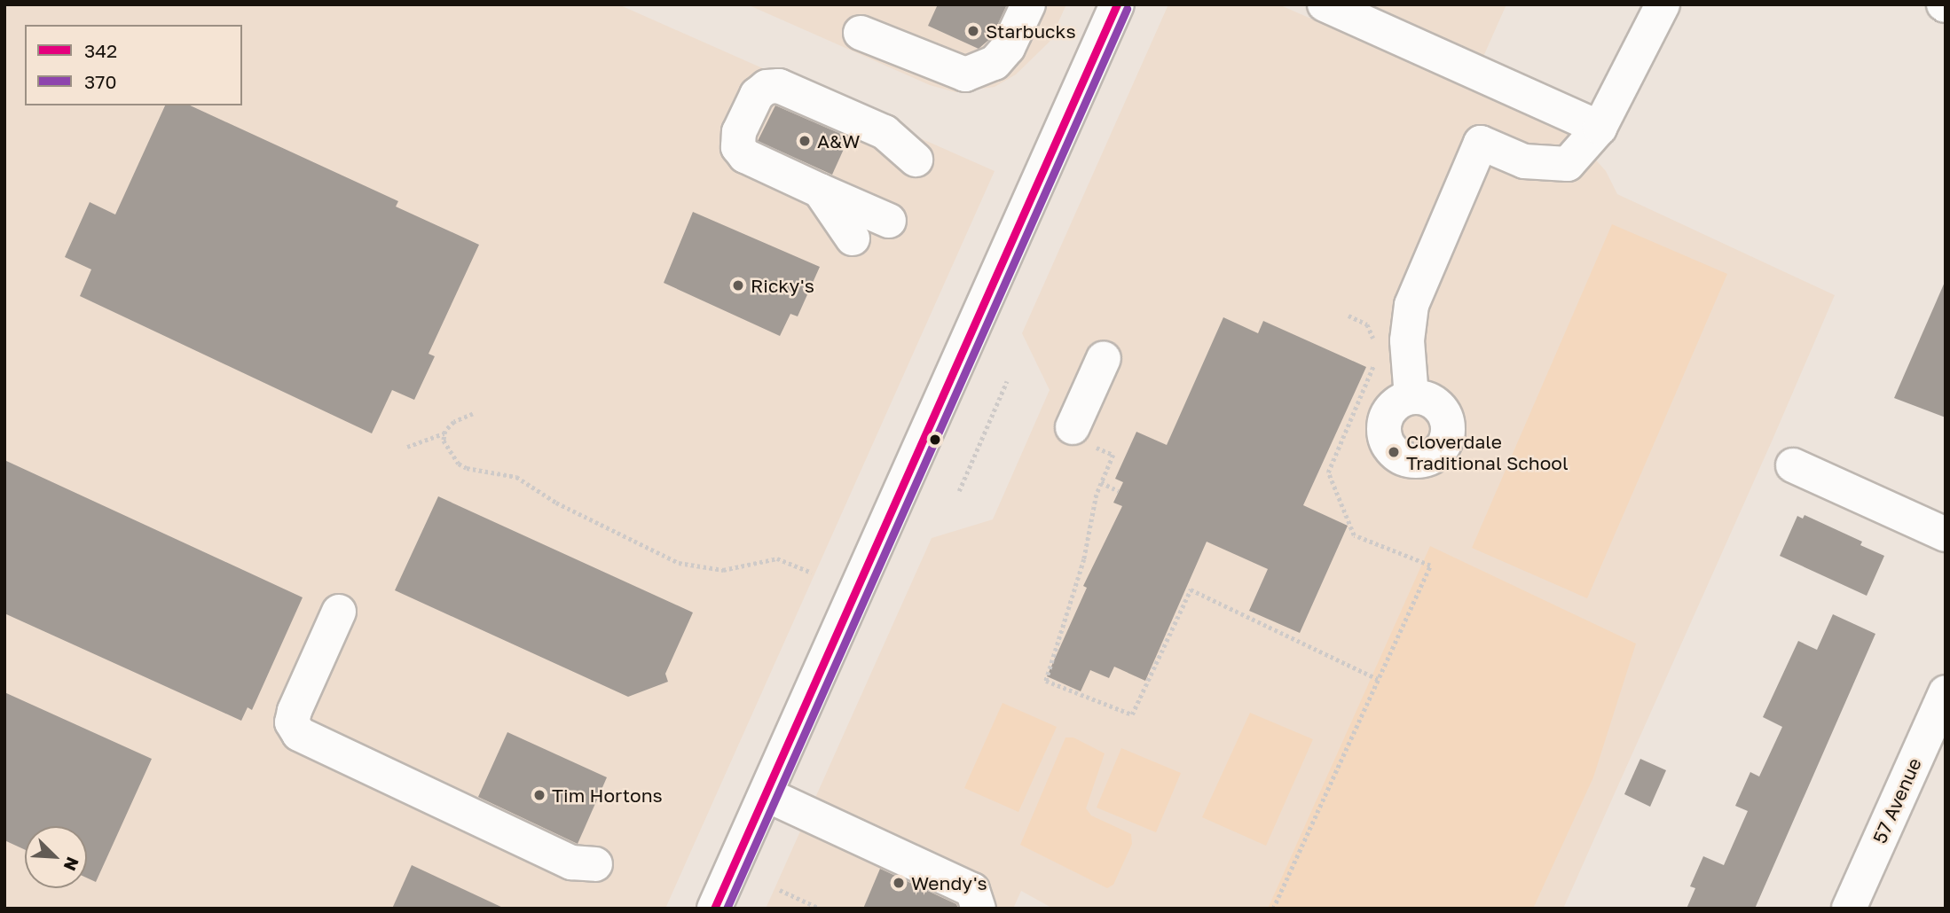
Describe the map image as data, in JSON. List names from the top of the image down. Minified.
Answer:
{"streets":{"main road":["57 Avenue"]},"places":["Starbucks","A&W","Ricky's","Cloverdale Traditional School","Tim Hortons","Wendy's"],"lines":["transit line 342","transit line 370"],"legend":["342","370"],"north":"bottom right"}
